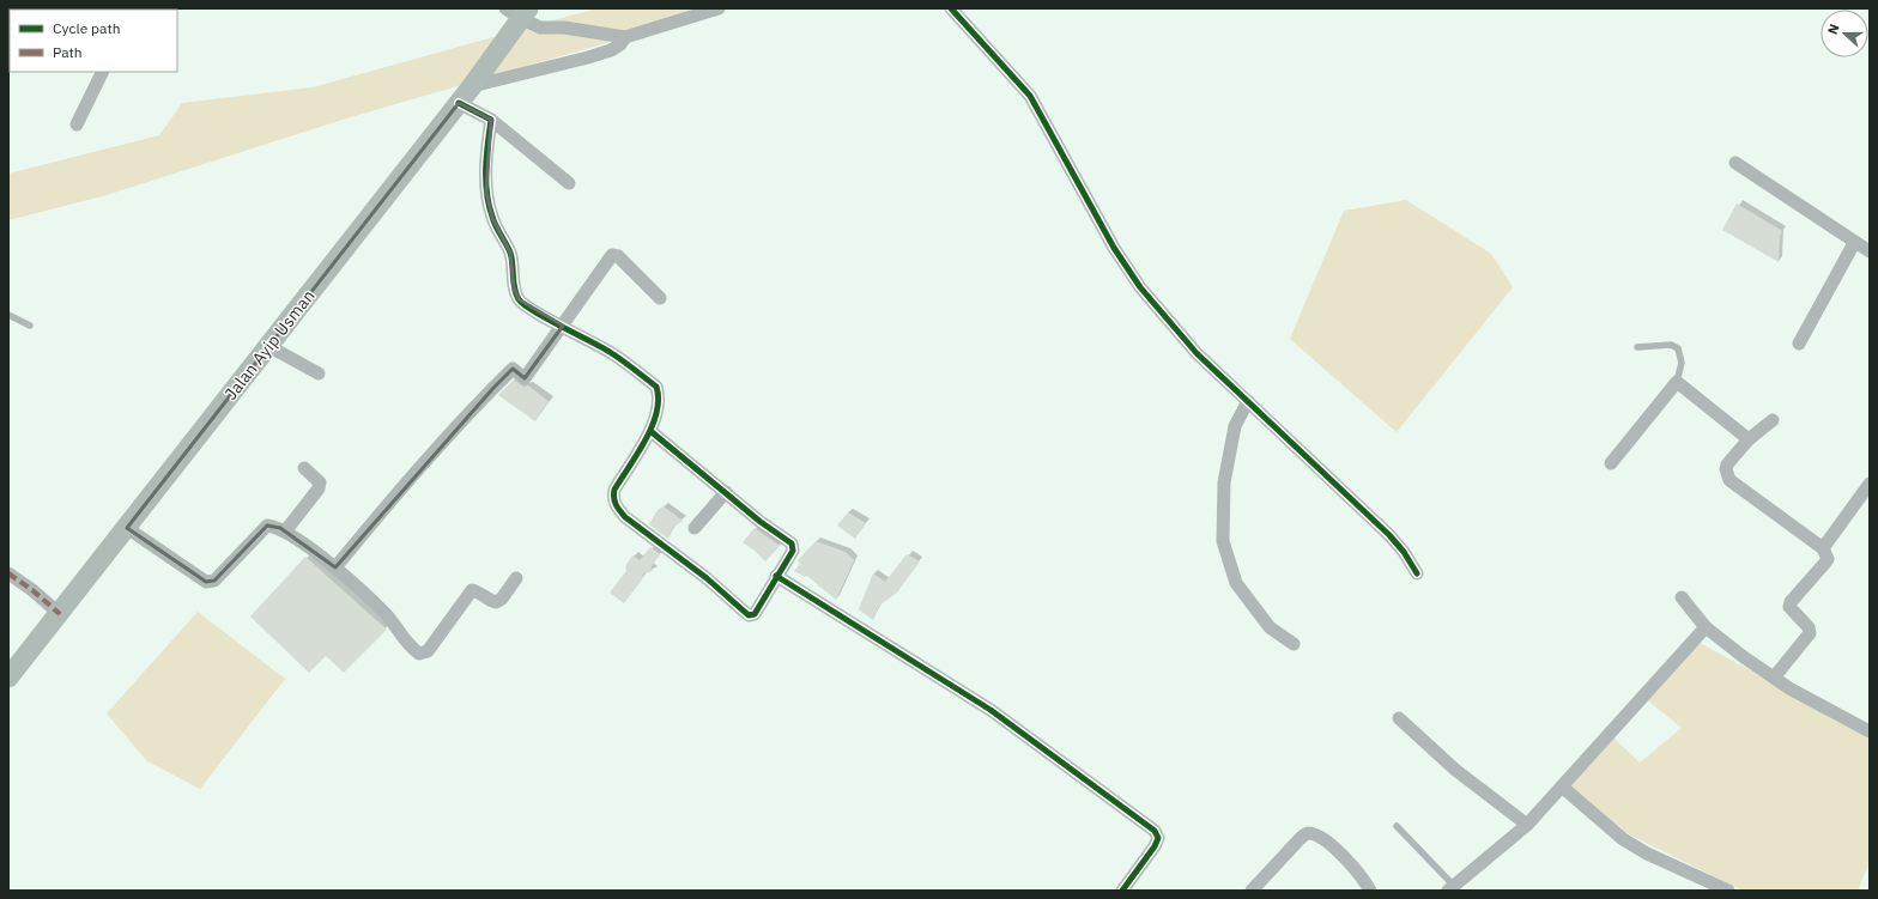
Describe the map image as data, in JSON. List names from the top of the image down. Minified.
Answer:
{"streets":{"main road":["Jalan Ayip Usman"]},"legend":["Cycle path","Path"],"north":"left"}
